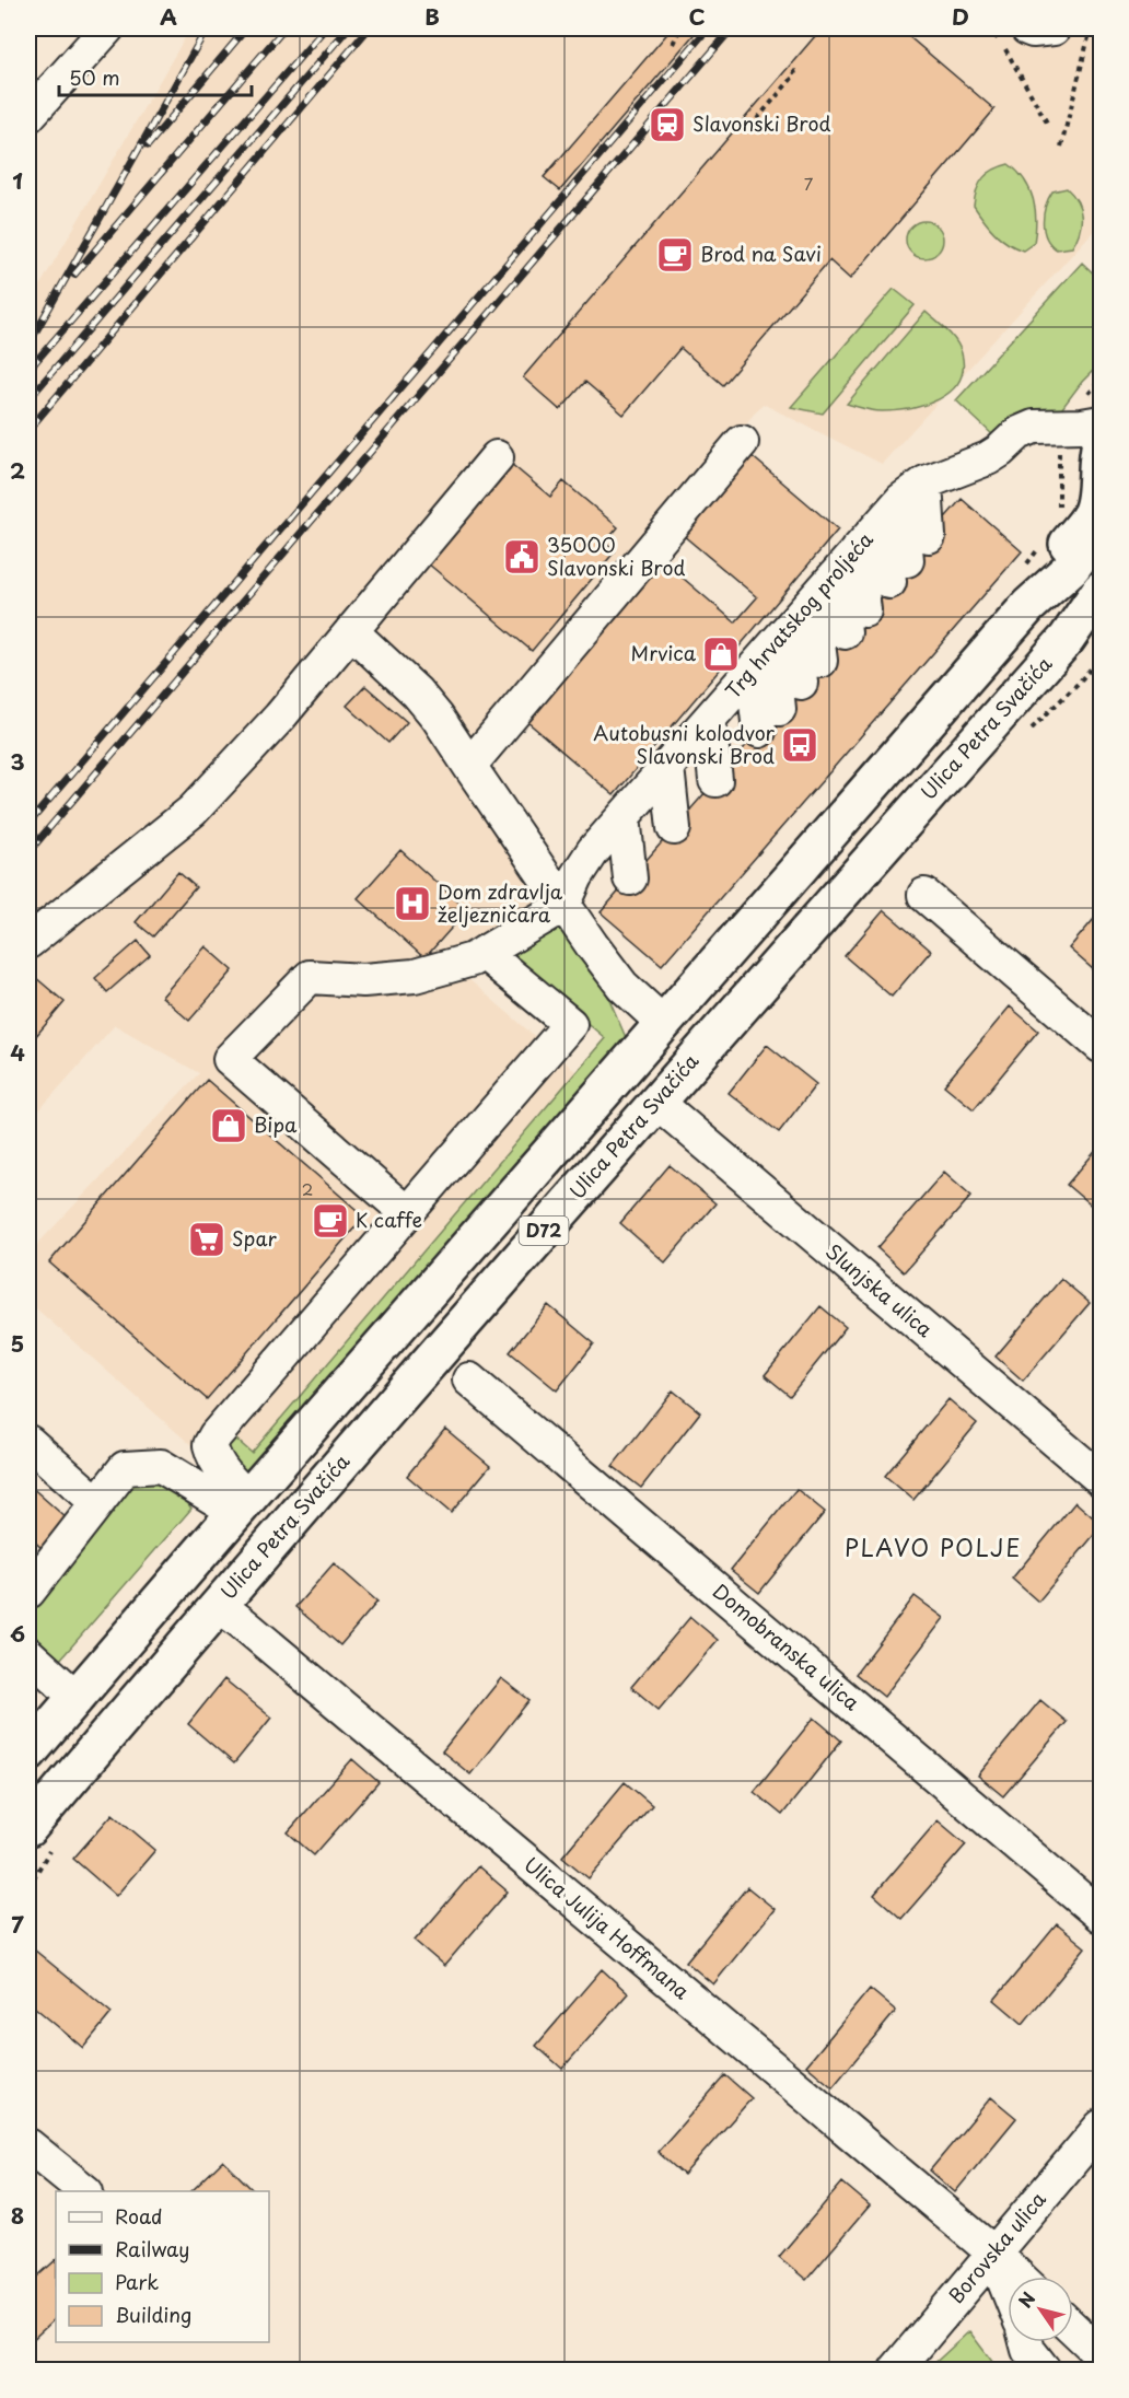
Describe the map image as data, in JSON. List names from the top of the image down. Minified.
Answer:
{"streets":{"main road":["Ulica Petra Svačića","D72"],"street":["Trg hrvatskog proljeća","Slunjska ulica","Domobranska ulica","Ulica Julija Hoffmana","Borovska ulica"]},"crossings":[["Ulica Petra Svačića","D72"],["Ulica Petra Svačića","Slunjska ulica"],["Ulica Petra Svačića","Ulica Julija Hoffmana"],["Ulica Julija Hoffmana","Borovska ulica"]],"districts":["PLAVO POLJE"],"places":{"station":["Slavonski Brod"],"cafe":["Brod na Savi","K caffe"],"public building":["35000 Slavonski Brod"],"shop":["Mrvica","Bipa"],"bus stop":["Autobusni kolodvor Slavonski Brod"],"hospital":["Dom zdravlja željezničara"],"supermarket":["Spar"]},"house_numbers":["7","2"],"legend":["Road","Railway","Park","Building"],"scale_bar":"50 m","north":"top left","grid":{"columns":["A","B","C","D"],"rows":["1","2","3","4","5","6","7","8"]}}
